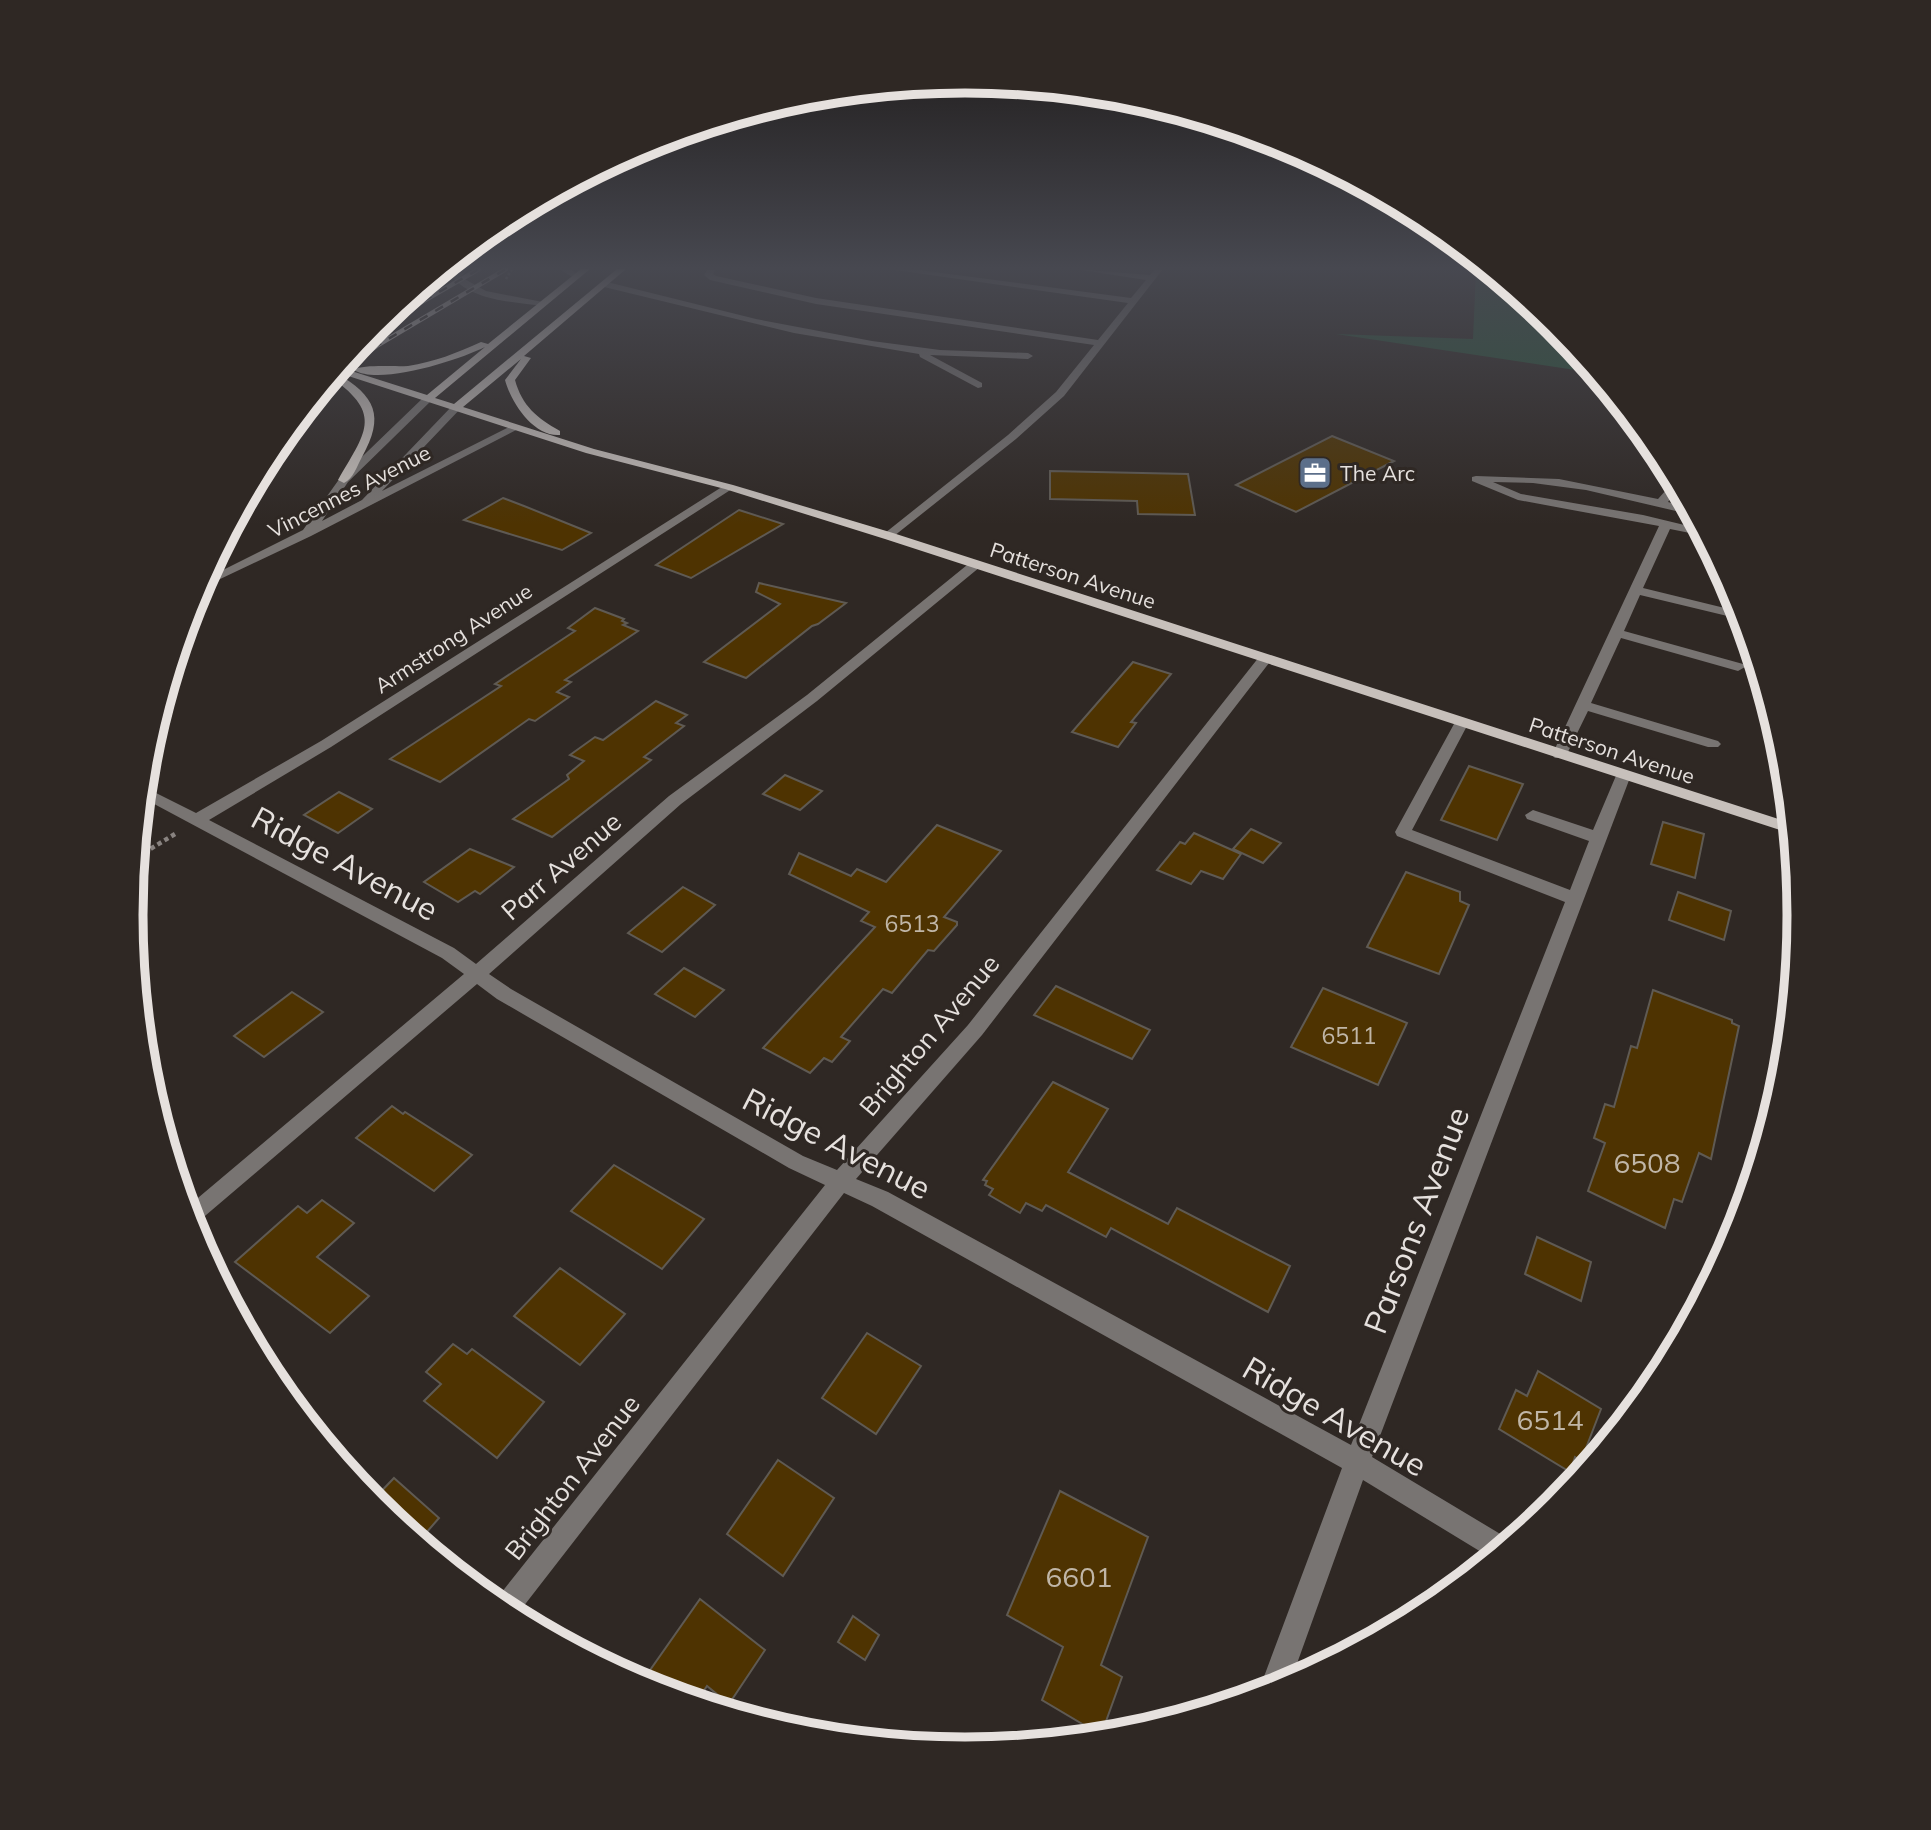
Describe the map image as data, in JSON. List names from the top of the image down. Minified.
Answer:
{"streets":{"main road":["Patterson Avenue"],"street":["Vincennes Avenue","Armstrong Avenue","Ridge Avenue","Parr Avenue","Brighton Avenue","Parsons Avenue"]},"crossings":[["Vincennes Avenue","Patterson Avenue"],["Patterson Avenue","Armstrong Avenue"],["Patterson Avenue","Parr Avenue"],["Patterson Avenue","Brighton Avenue"],["Patterson Avenue","Parsons Avenue"],["Armstrong Avenue","Ridge Avenue"],["Ridge Avenue","Parr Avenue"],["Ridge Avenue","Brighton Avenue"],["Ridge Avenue","Parsons Avenue"]],"places":{"office":["The Arc"]},"house_numbers":["6513","6511","6508","6514","6601"]}
